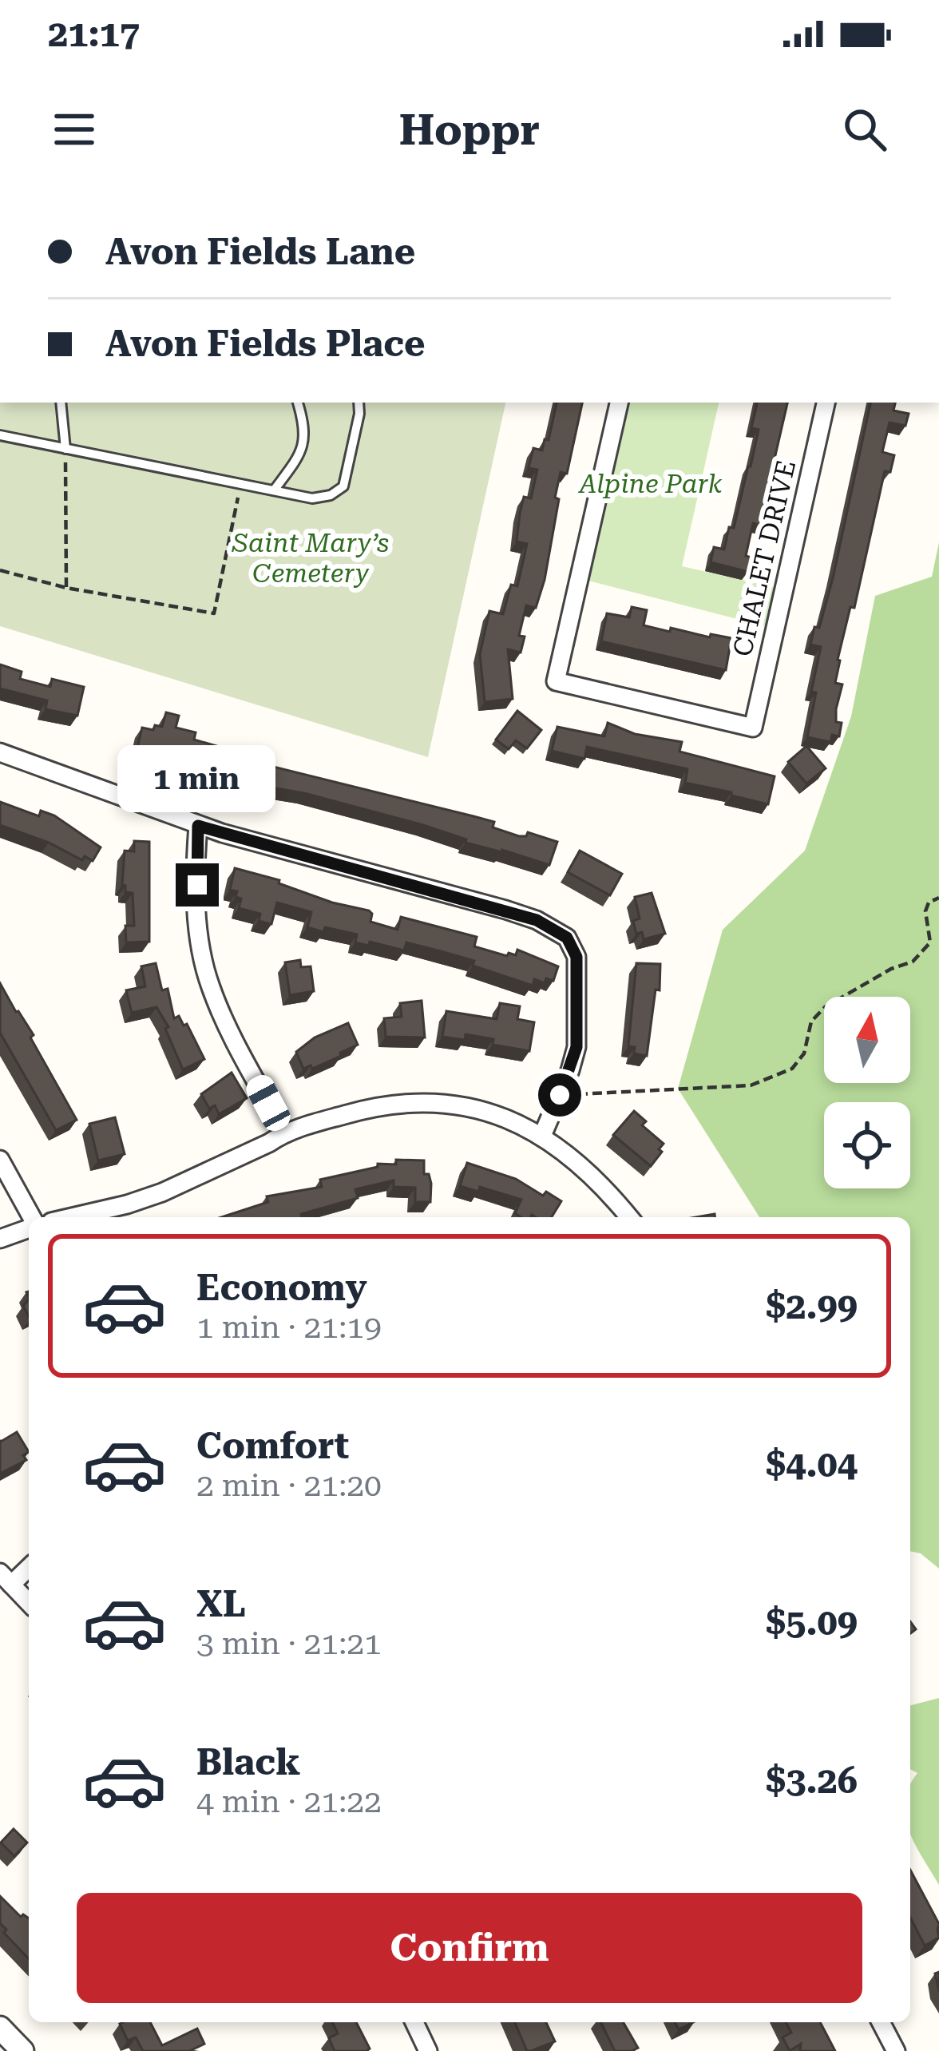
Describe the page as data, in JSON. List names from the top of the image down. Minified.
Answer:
{"streets":{"street":["CHALET DRIVE"]},"parks":["Alpine Park","Saint Mary’s Cemetery"],"north":"top","page":{"status":"21:17","header":"Hoppr","banner":["Avon Fields Lane","Avon Fields Place"],"bubble":"1 min","list":[{"name":"Economy","note":"1 min · 21:19","value":"$2.99"},{"name":"Comfort","note":"2 min · 21:20","value":"$4.04"},{"name":"XL","note":"3 min · 21:21","value":"$5.09"},{"name":"Black","note":"4 min · 21:22","value":"$3.26"}],"buttons":"Confirm"}}
